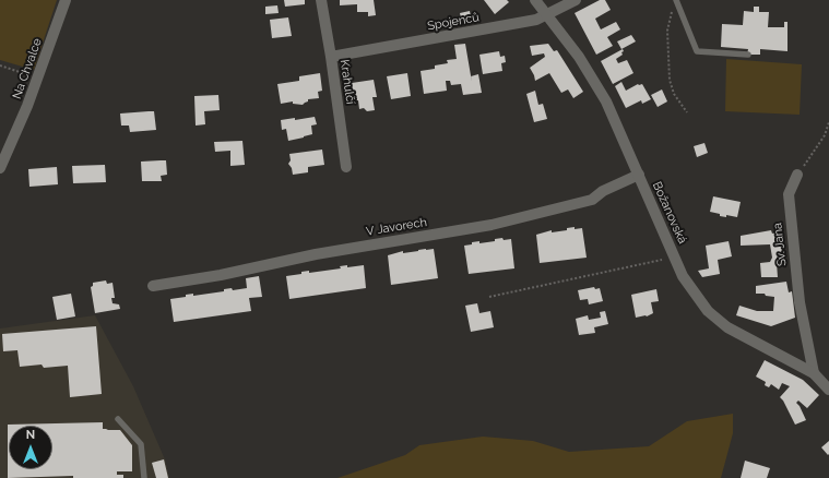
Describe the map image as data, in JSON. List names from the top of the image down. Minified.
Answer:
{"streets":{"street":["Spojenců","Na Chvalce","Krahulčí","Božanovská","V Javorech","Sv. Jana"]},"crossings":[["Spojenců","Krahulčí"],["Spojenců","Božanovská"],["Božanovská","V Javorech"],["Božanovská","Sv. Jana"]],"north":"top"}
